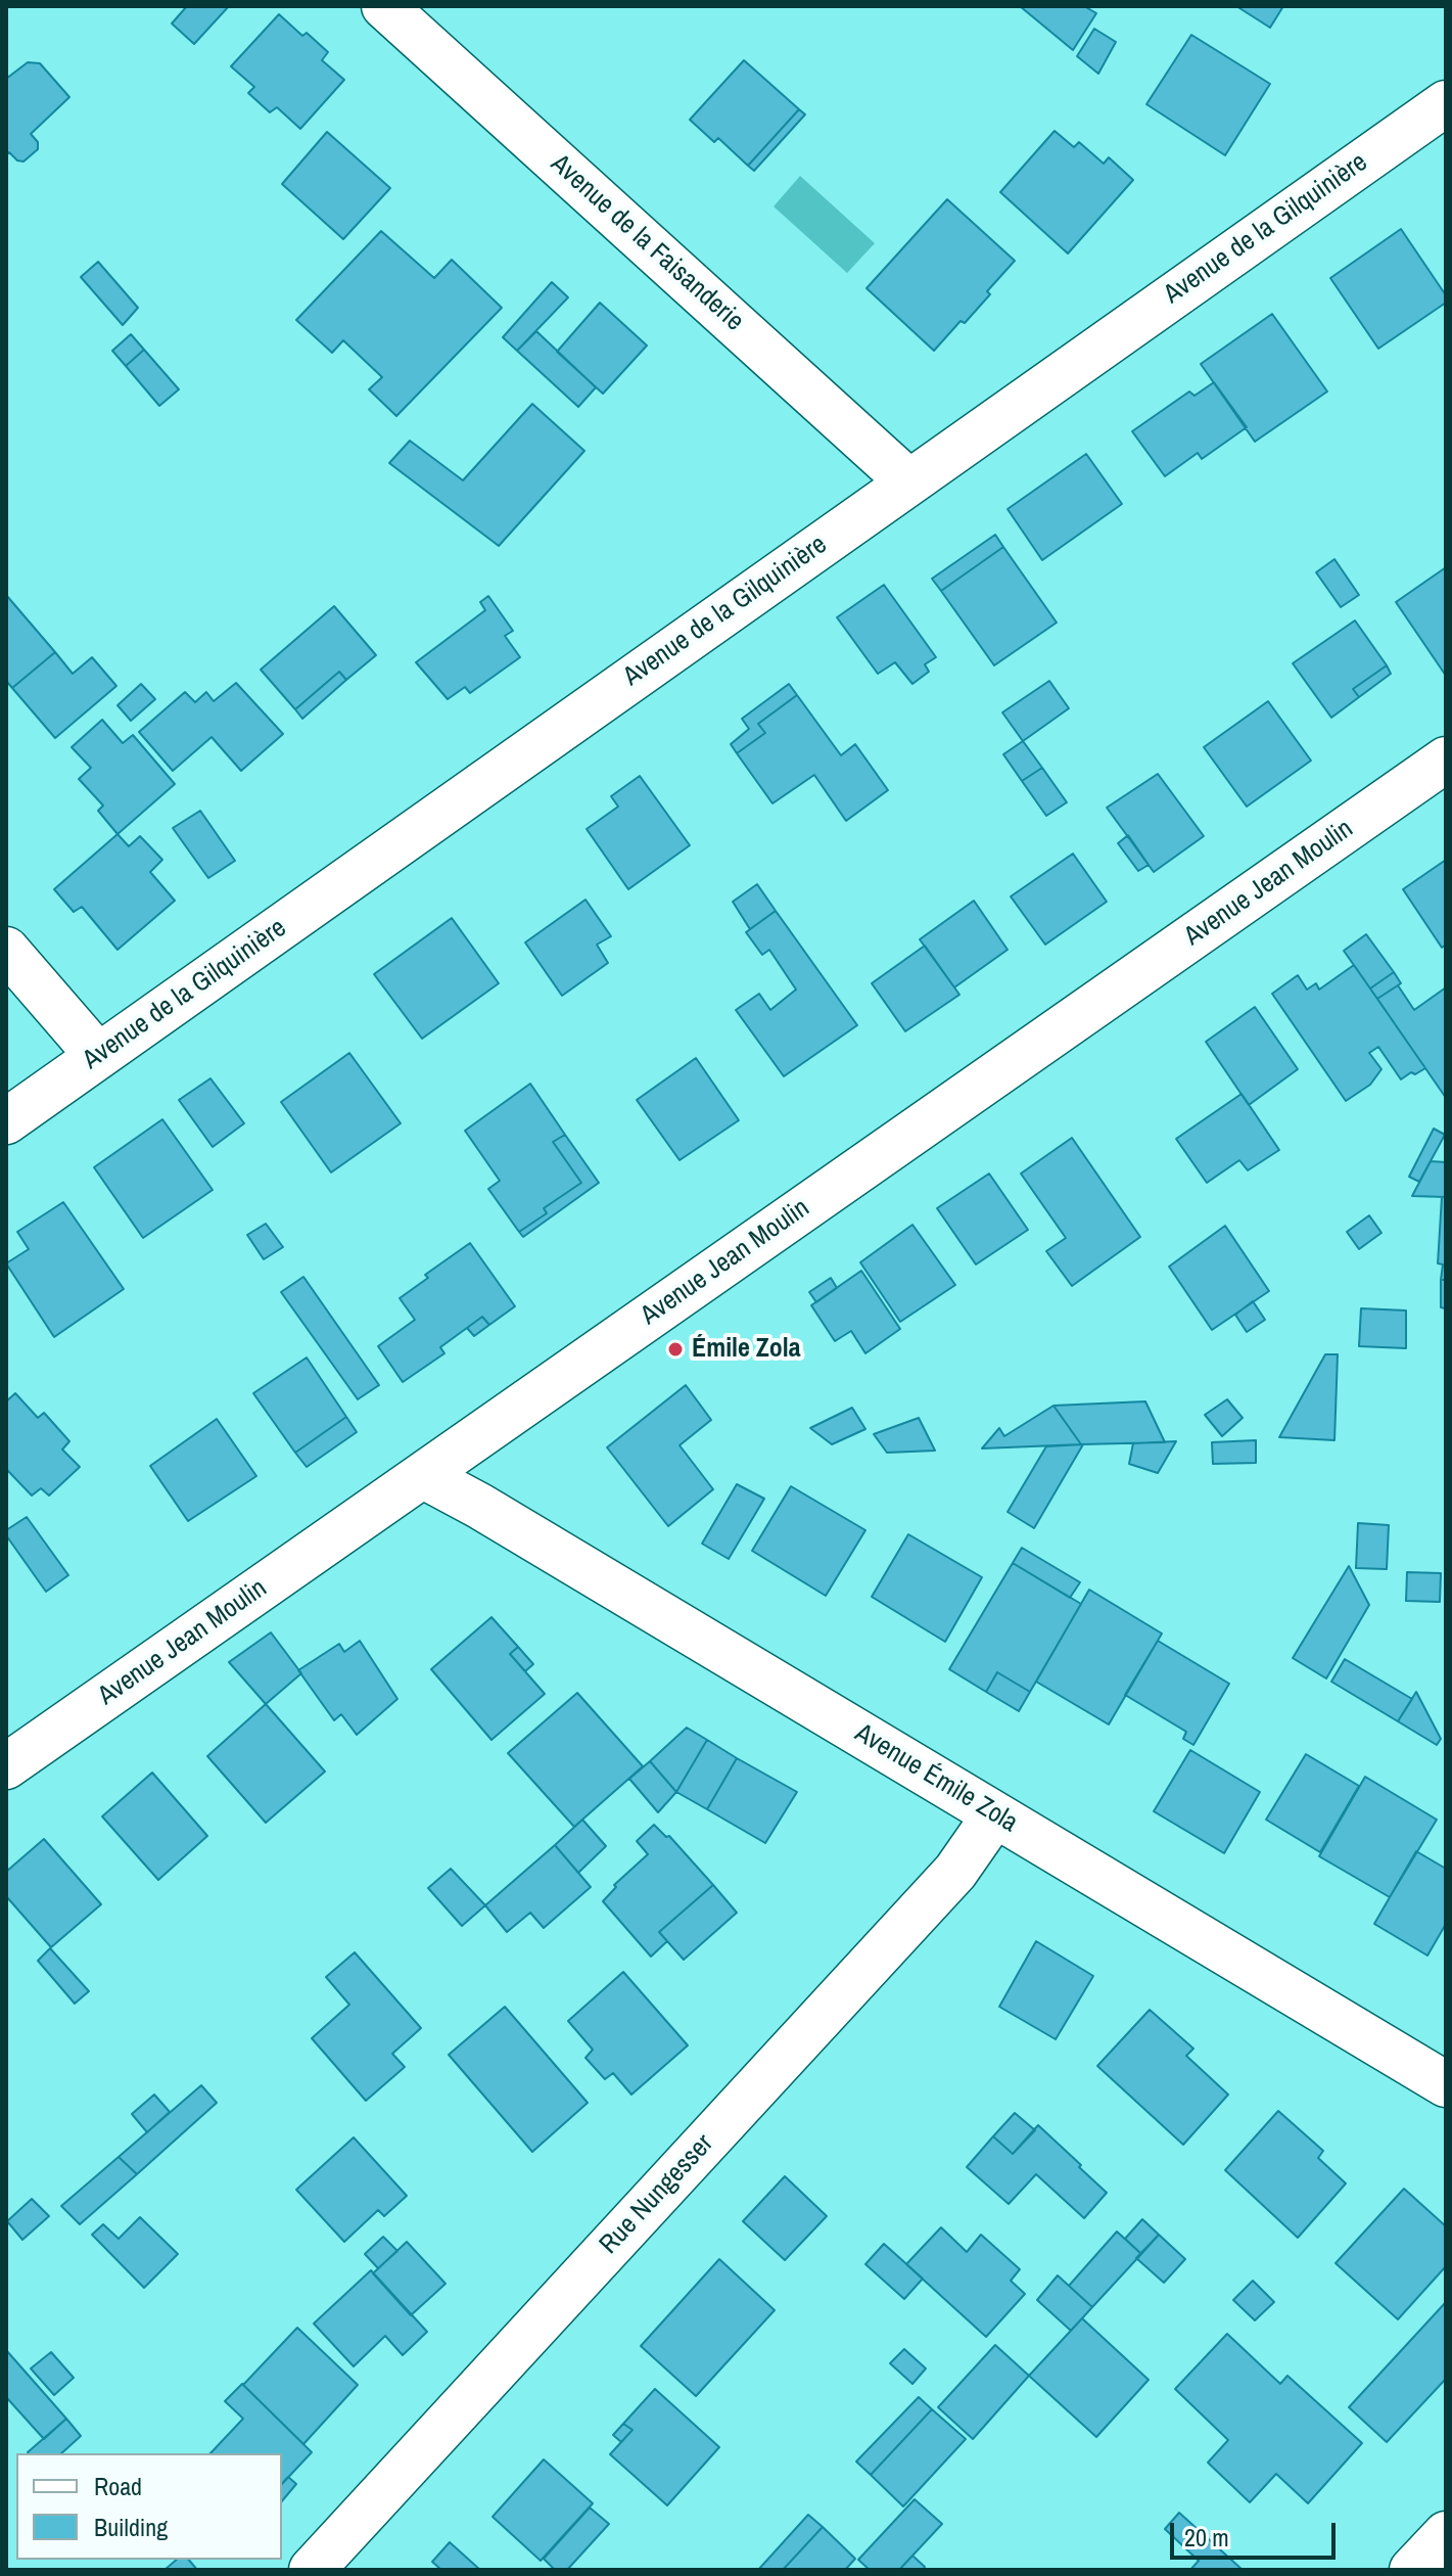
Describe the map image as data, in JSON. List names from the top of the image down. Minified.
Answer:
{"streets":{"street":["Avenue de la Gilquinière","Avenue de la Faisanderie","Avenue Jean Moulin","Avenue Émile Zola","Rue Nungesser"]},"crossings":[["Avenue de la Gilquinière","Avenue de la Faisanderie"],["Avenue Jean Moulin","Avenue Émile Zola"],["Avenue Émile Zola","Rue Nungesser"]],"places":["Émile Zola"],"legend":["Road","Building"],"scale_bar":"20 m"}
